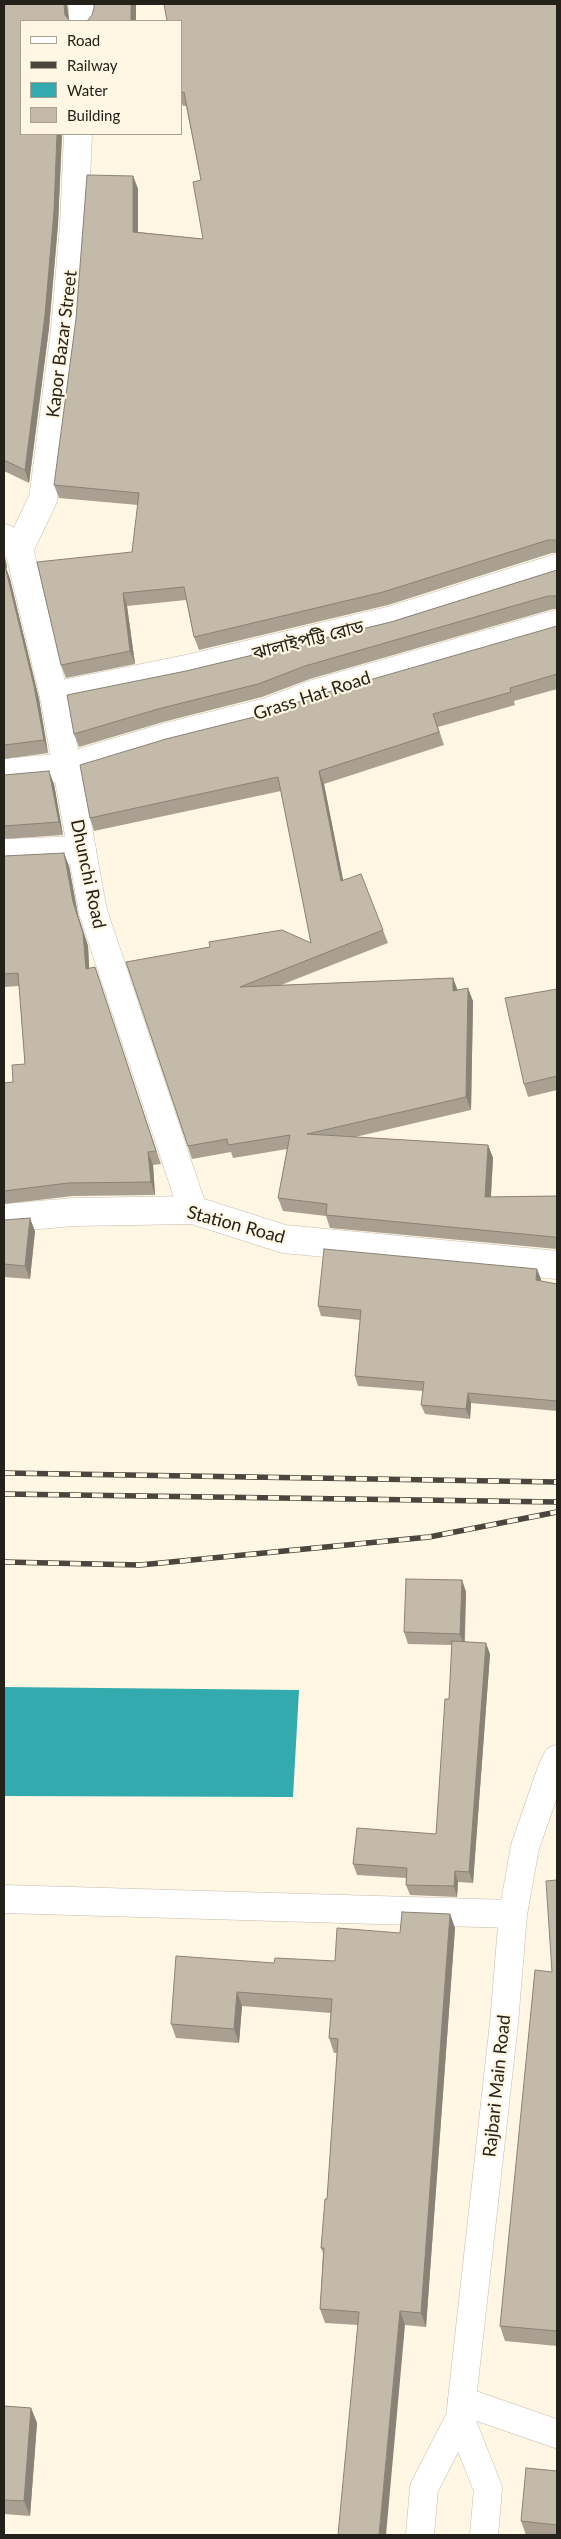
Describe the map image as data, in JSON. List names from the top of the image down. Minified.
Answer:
{"streets":{"street":["Kapor Bazar Street","ঝালাইপট্টি রোড","Grass Hat Road","Dhunchi Road","Station Road","Rajbari Main Road"]},"crossings":[["Kapor Bazar Street","Dhunchi Road"],["ঝালাইপট্টি রোড","Dhunchi Road"],["Grass Hat Road","Dhunchi Road"],["Dhunchi Road","Station Road"]],"legend":["Road","Railway","Water","Building"]}
